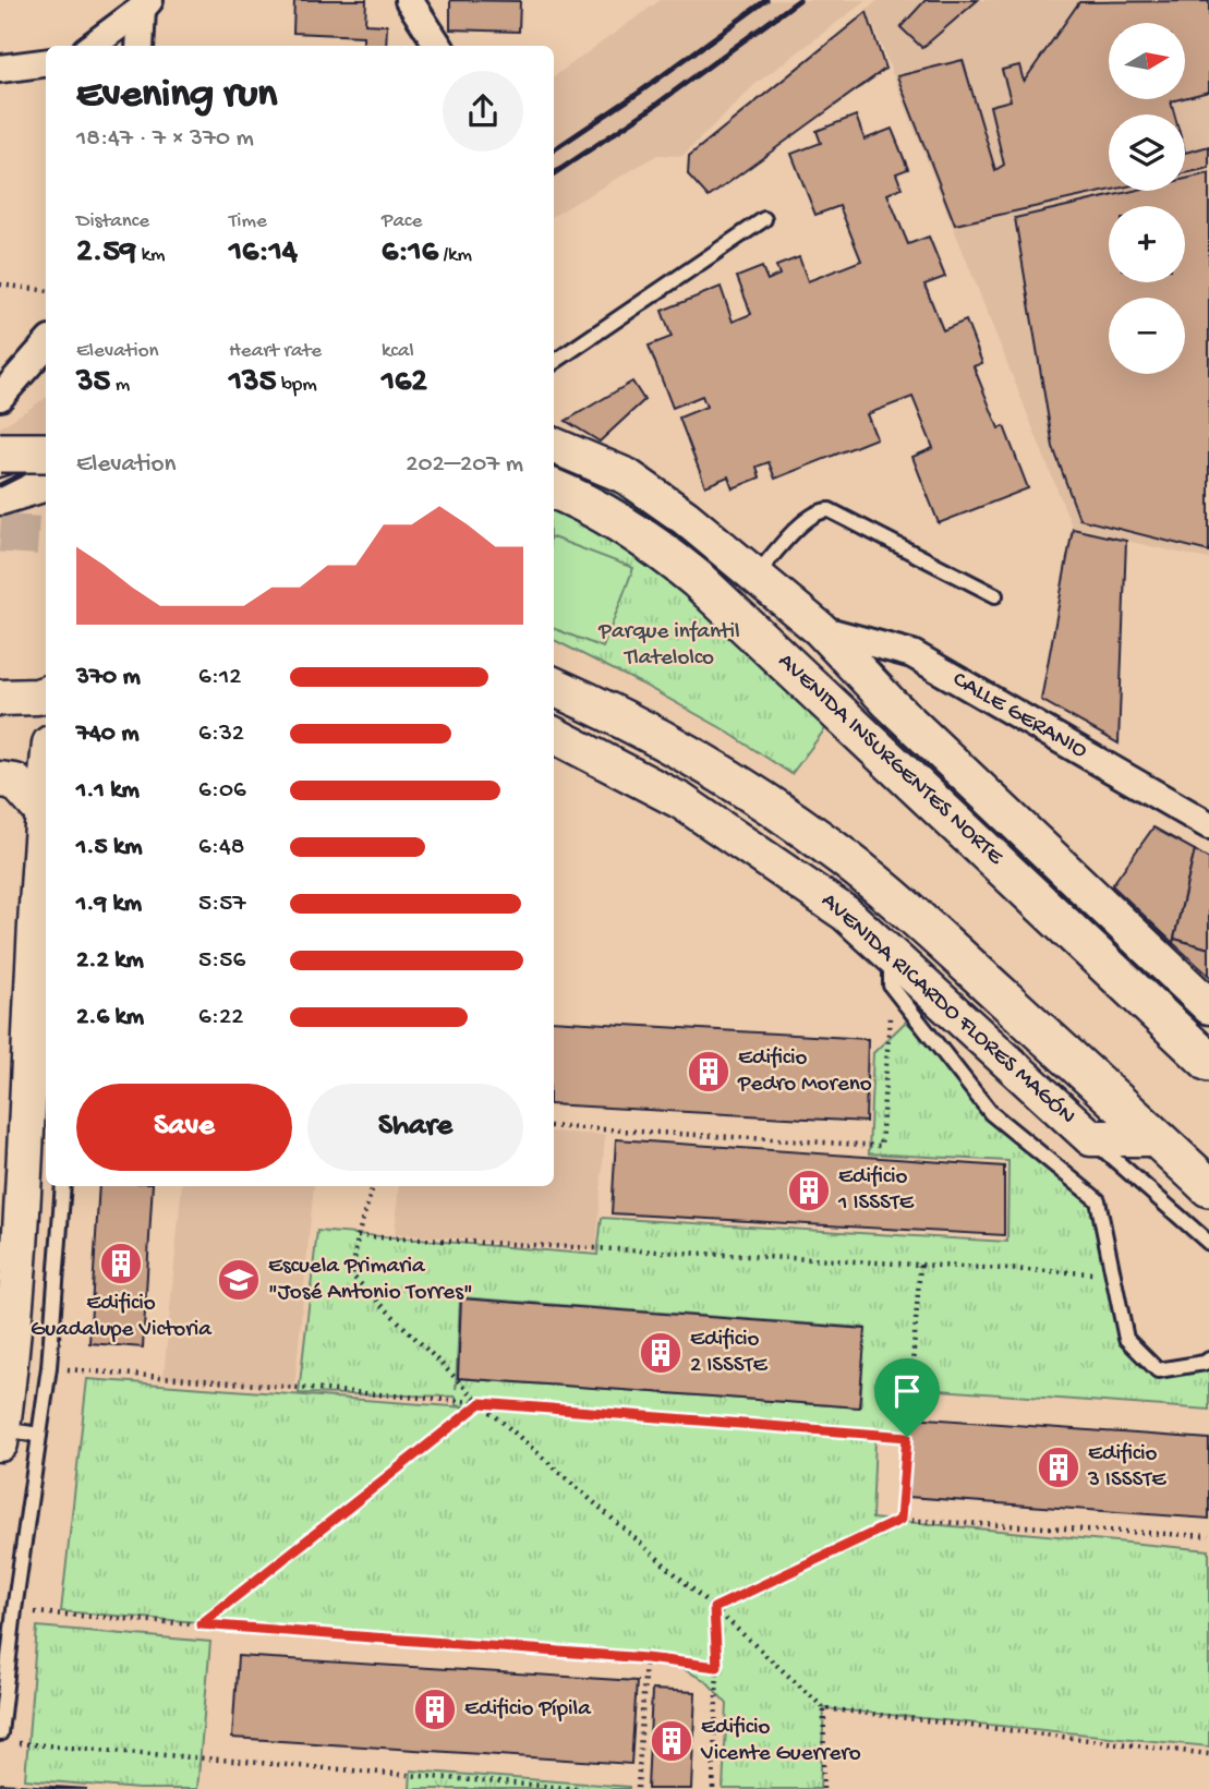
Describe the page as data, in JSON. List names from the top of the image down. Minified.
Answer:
{"streets":{"main road":["AVENIDA INSURGENTES NORTE"],"street":["CALLE GERANIO","AVENIDA RICARDO FLORES MAGÓN"]},"crossings":[["CALLE GERANIO","AVENIDA INSURGENTES NORTE"]],"parks":["Parque infantil Tlatelolco"],"places":{"building":["Edificio Pedro Moreno","Edificio 1 ISSSTE","Edificio Guadalupe Victoria","Edificio 2 ISSSTE","Edificio 3 ISSSTE","Edificio Pípila","Edificio Vicente Guerrero"],"school or university":["Escuela Primaria \"José Antonio Torres\""]},"north":"right","page":{"map_buttons":["+","−"],"heading":["Evening run","18:47 · 7 × 370 m"],"stats":[["Distance","2.59 km"],["Time","16:14"],["Pace","6:16 /km"],["Elevation","35 m"],["Heart rate","135 bpm"],["kcal","162"]],"chart":["Elevation","202–207 m"],"list":[{"name":"370 m","note":"6:12"},{"name":"740 m","note":"6:32"},{"name":"1.1 km","note":"6:06"},{"name":"1.5 km","note":"6:48"},{"name":"1.9 km","note":"5:57"},{"name":"2.2 km","note":"5:56"},{"name":"2.6 km","note":"6:22"}],"buttons":["Save","Share"]}}
